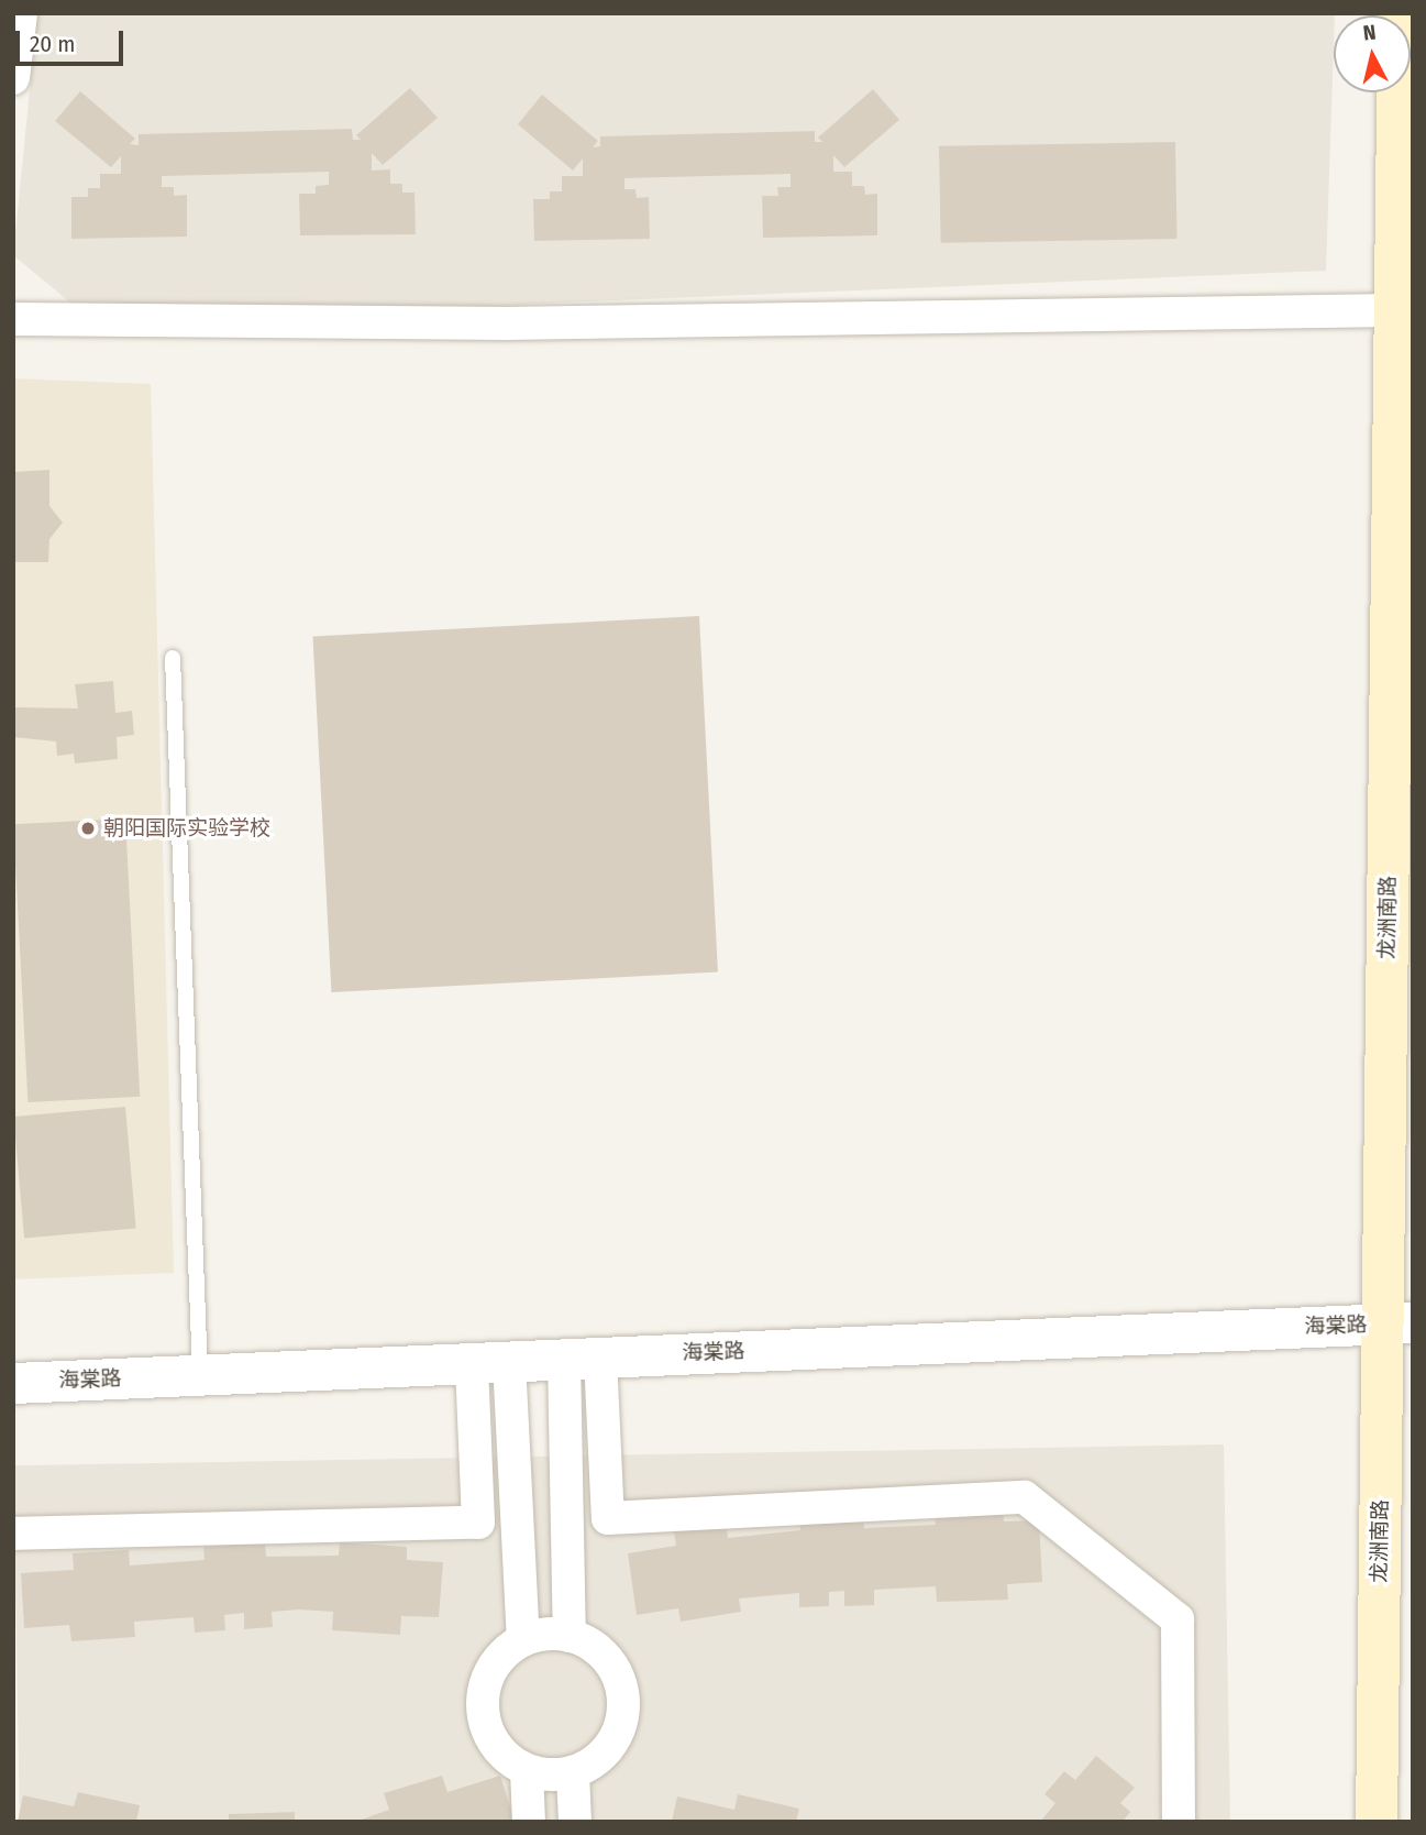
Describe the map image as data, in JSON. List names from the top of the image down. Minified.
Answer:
{"streets":{"main road":["龙洲南路"],"street":["海棠路"]},"crossings":[["龙洲南路","海棠路"]],"places":["朝阳国际实验学校"],"scale_bar":"20 m","north":"top"}
